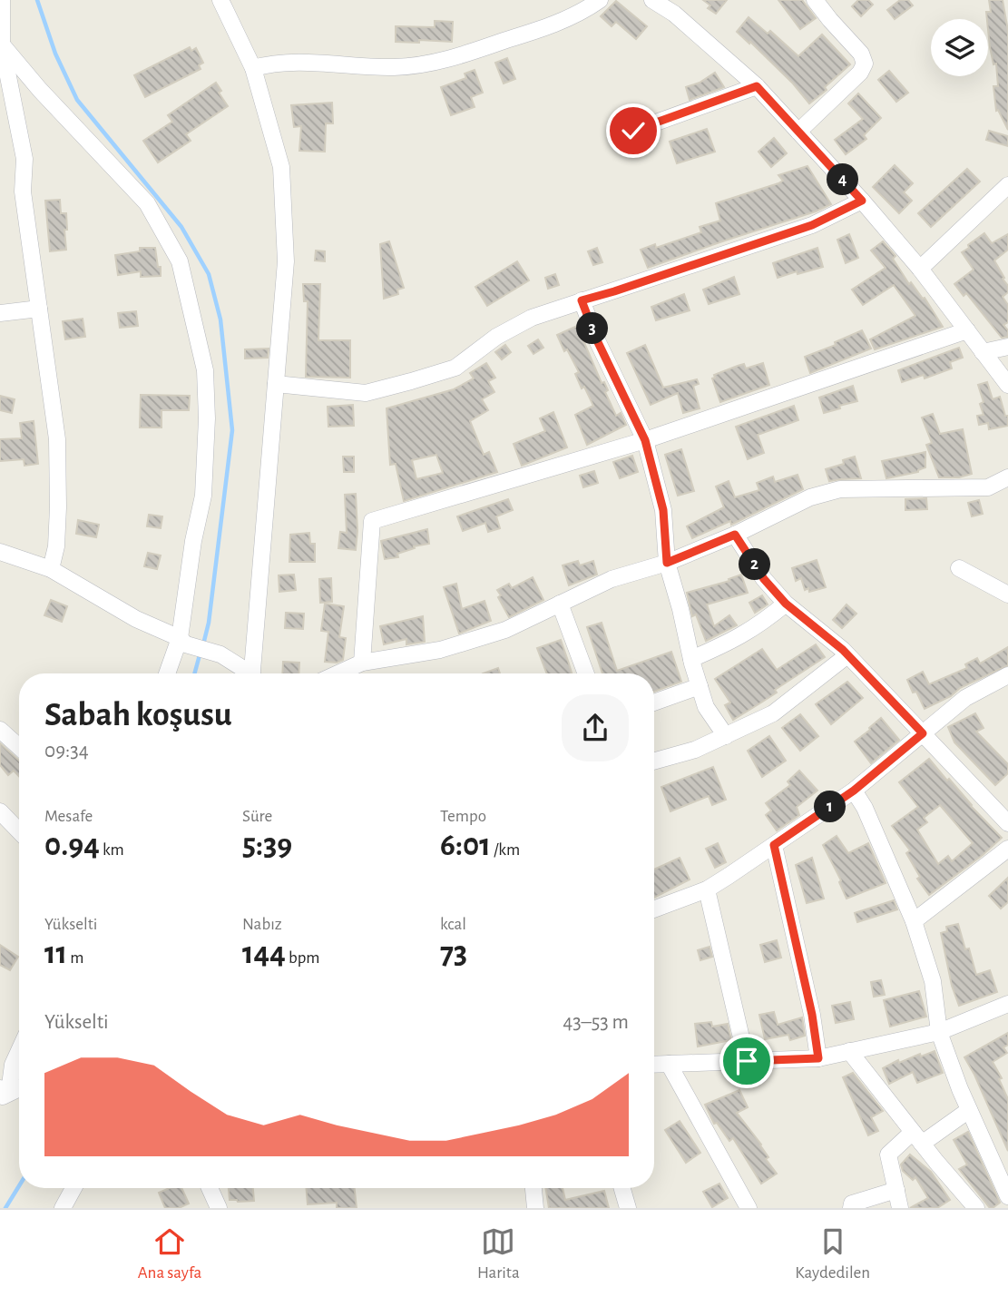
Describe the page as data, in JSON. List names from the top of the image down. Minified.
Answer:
{"page":{"pins":["4","3","2","1"],"heading":["Sabah koşusu","09:34"],"stats":[["Mesafe","0.94 km"],["Süre","5:39"],["Tempo","6:01 /km"],["Yükselti","11 m"],["Nabız","144 bpm"],["kcal","73"]],"chart":["Yükselti","43–53 m"],"tabs":["Ana sayfa","Harita","Kaydedilen"]}}
